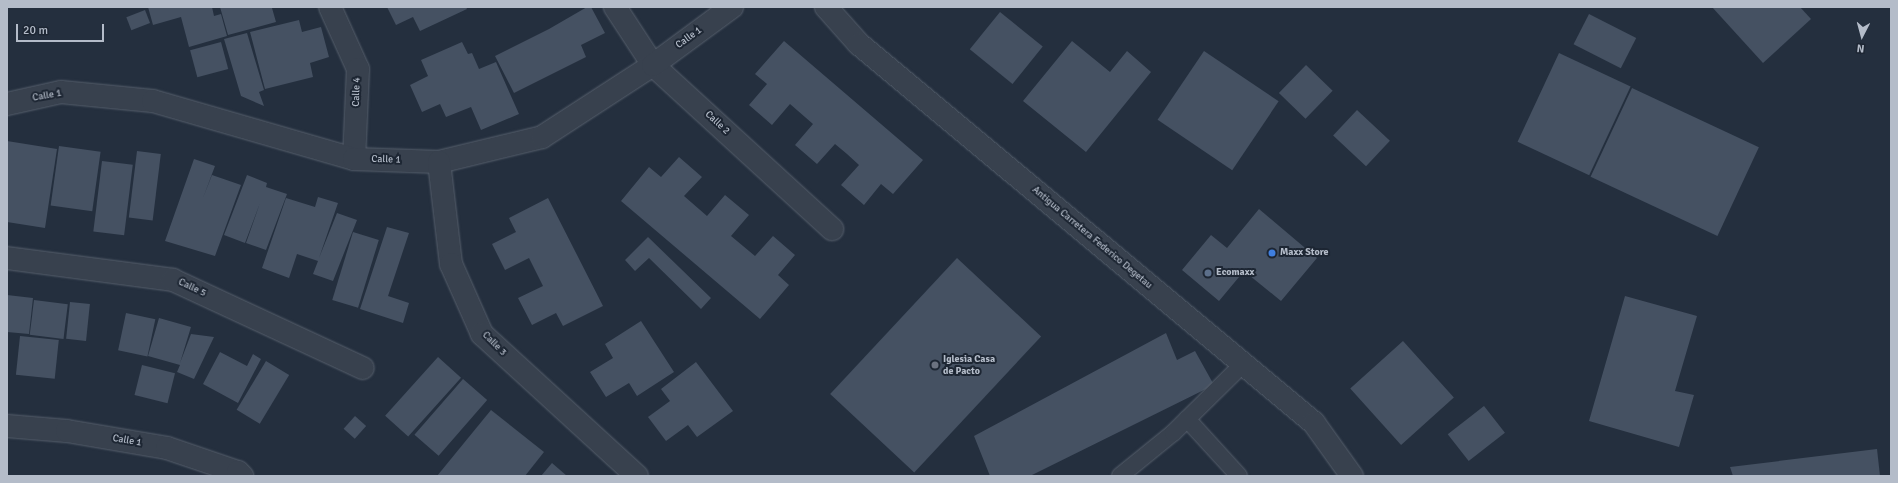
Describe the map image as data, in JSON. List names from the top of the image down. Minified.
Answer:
{"streets":{"street":["Calle 1","Calle 4","Calle 2","Antigua Carretera Federico Degetau","Calle 5","Calle 3"]},"crossings":[["Calle 1","Calle 4"],["Calle 1","Calle 2"],["Calle 1","Calle 3"]],"places":["Maxx Store","Ecomaxx","Iglesia Casa de Pacto"],"scale_bar":"20 m","north":"bottom"}
